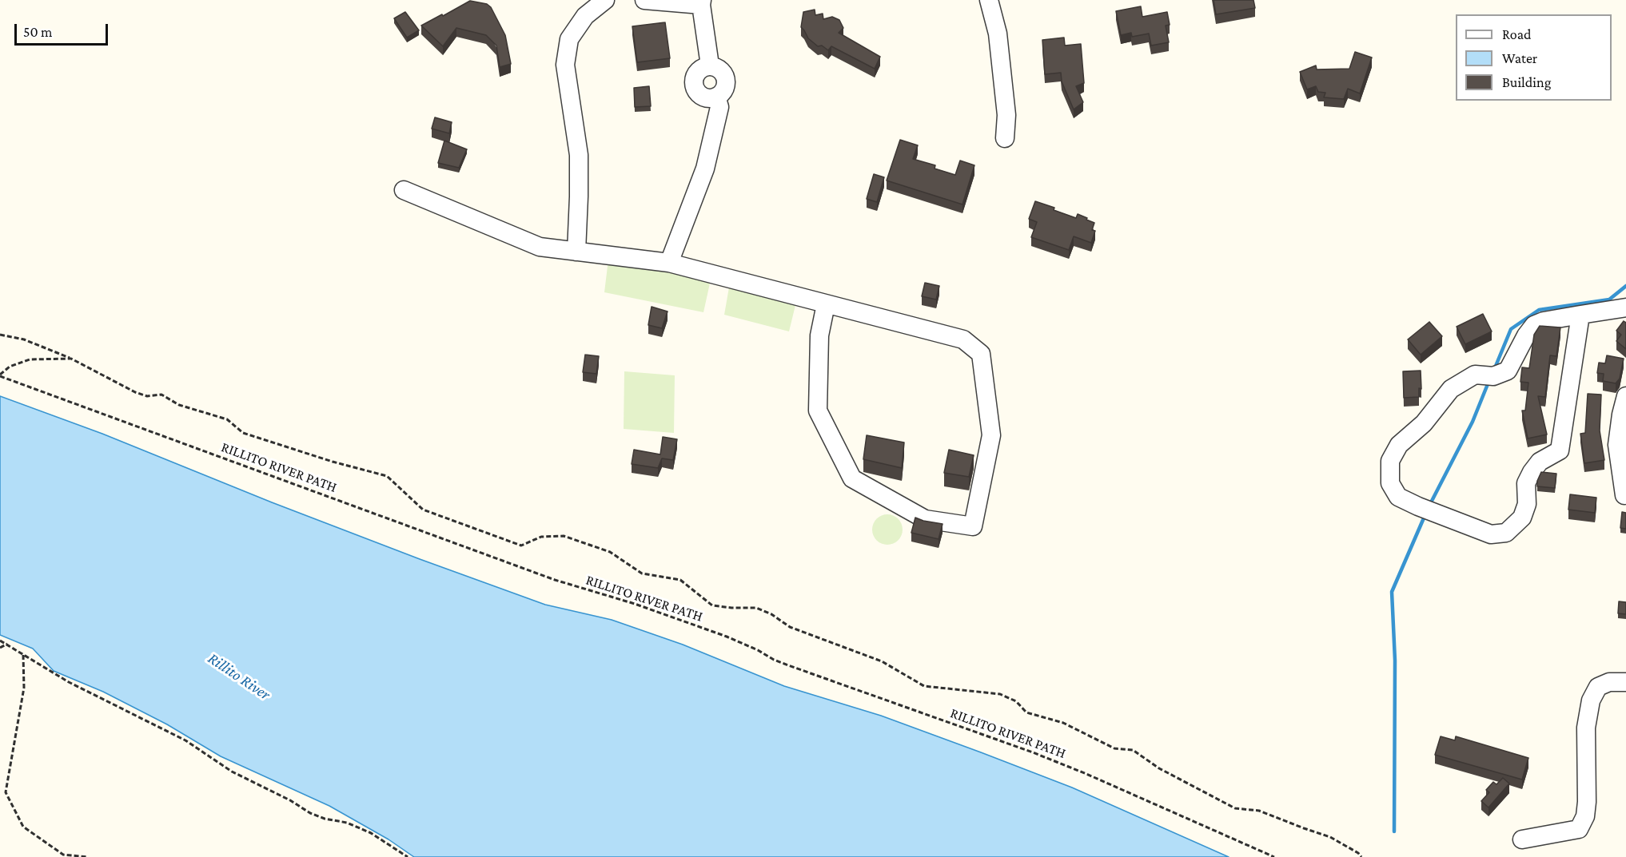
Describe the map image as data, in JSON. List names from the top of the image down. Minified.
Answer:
{"streets":{"path":["RILLITO RIVER PATH"]},"water":["Rillito River"],"legend":["Road","Water","Building"],"scale_bar":"50 m"}
